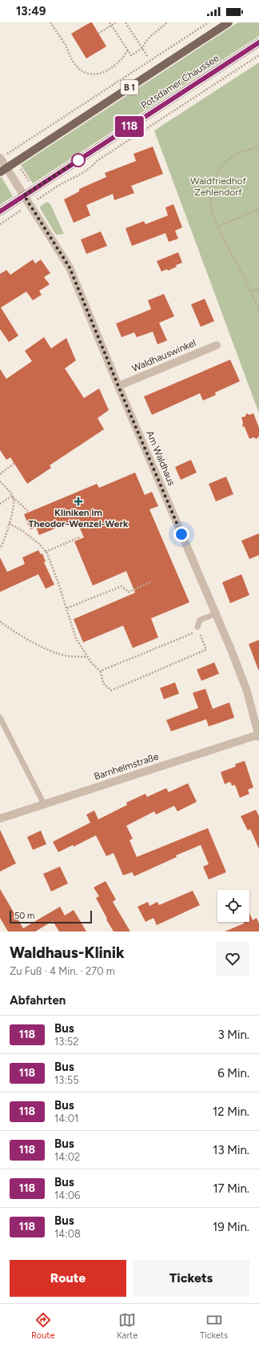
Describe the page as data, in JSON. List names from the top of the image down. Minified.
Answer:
{"streets":{"main road":["Potsdamer Chaussee","B 1"],"street":["Waldhauswinkel","Am Waldhaus","Barnhelmstraße"]},"crossings":[["Potsdamer Chaussee","Am Waldhaus"],["B 1","Am Waldhaus"],["Waldhauswinkel","Am Waldhaus"],["Am Waldhaus","Barnhelmstraße"]],"parks":["Waldfriedhof Zehlendorf"],"places":{"health":["Kliniken im Theodor-Wenzel-Werk"]},"lines":["bus line 118"],"scale_bar":"50 m","page":{"status":"13:49","on_map":"118","scale":"50 m","heading":[["Waldhaus-Klinik","Zu Fuß · 4 Min. · 270 m"],"Abfahrten"],"list":[{"mark":"118","name":"Bus","note":"13:52","value":"3 Min."},{"mark":"118","name":"Bus","note":"13:55","value":"6 Min."},{"mark":"118","name":"Bus","note":"14:01","value":"12 Min."},{"mark":"118","name":"Bus","note":"14:02","value":"13 Min."},{"mark":"118","name":"Bus","note":"14:06","value":"17 Min."},{"mark":"118","name":"Bus","note":"14:08","value":"19 Min."}],"buttons":["Route","Tickets"],"tabs":["Route","Karte","Tickets"]}}
